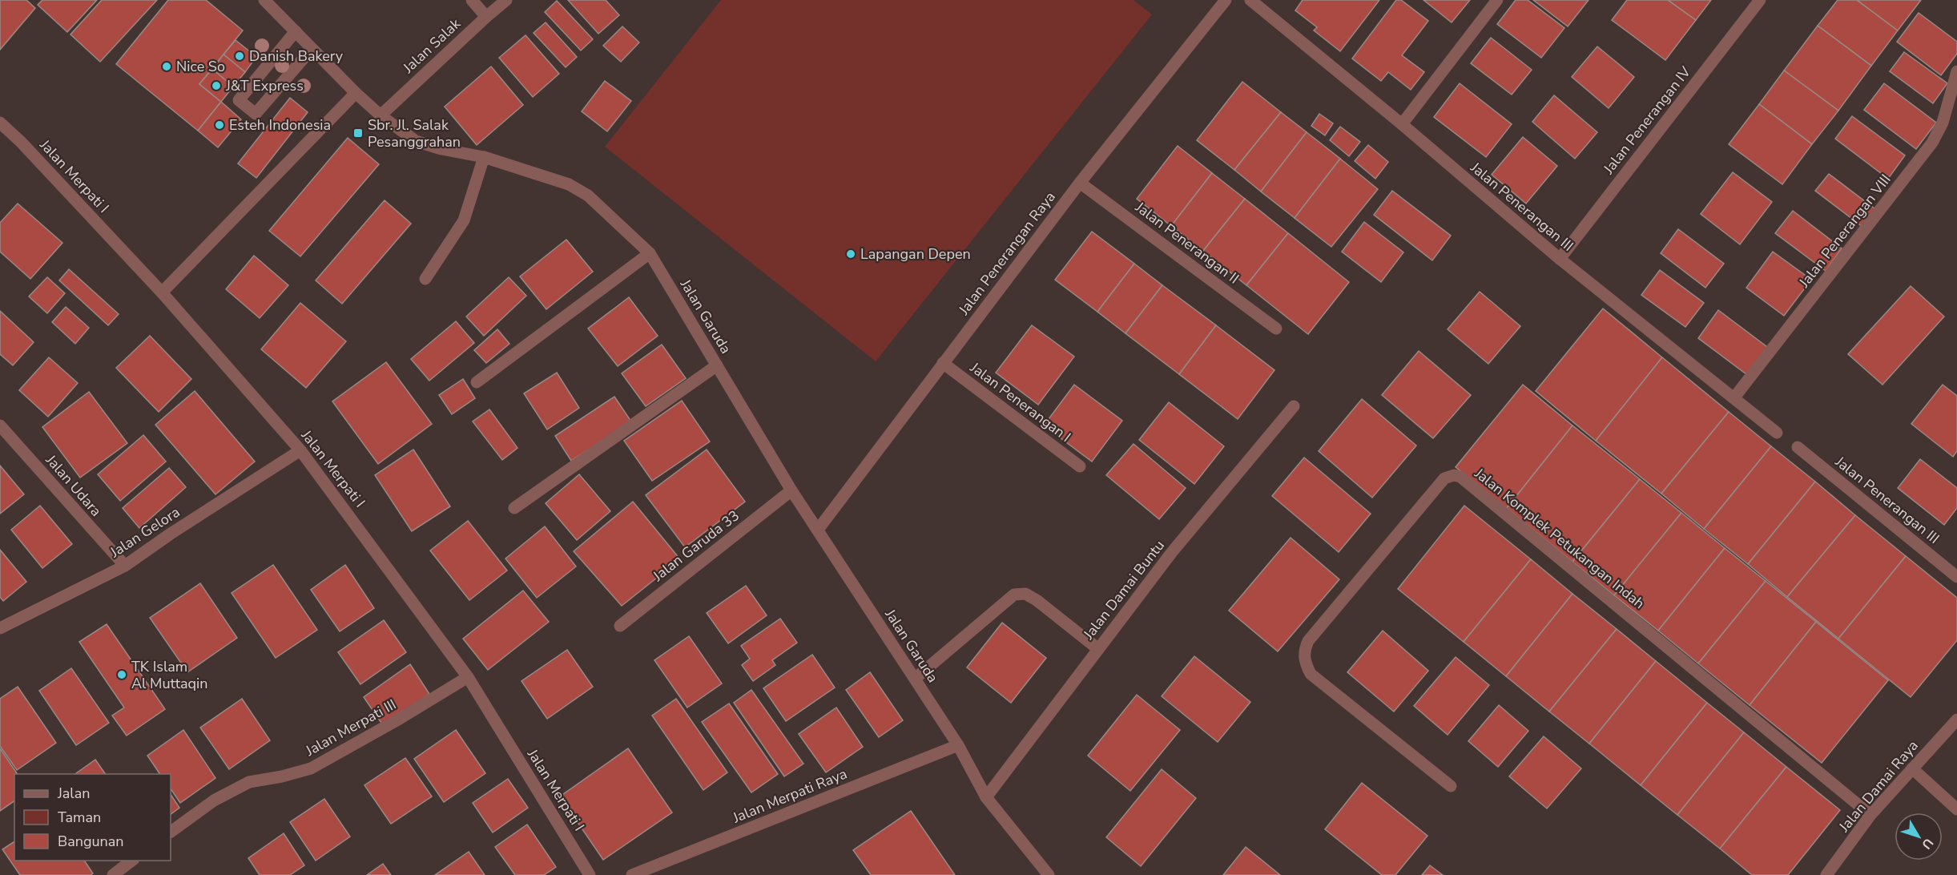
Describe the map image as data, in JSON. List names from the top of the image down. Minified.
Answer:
{"streets":{"street":["Jalan Salak","Jalan Penerangan IV","Jalan Merpati I","Jalan Penerangan III","Jalan Penerangan VIII","Jalan Penerangan II","Jalan Penerangan Raya","Jalan Garuda","Jalan Penerangan I","Jalan Udara","Jalan Gelora","Jalan Komplek Petukangan Indah","Jalan Garuda 33","Jalan Damai Buntu","Jalan Merpati III","Jalan Damai Raya","Jalan Merpati Raya"]},"crossings":[["Jalan Salak","Jalan Garuda"],["Jalan Penerangan IV","Jalan Penerangan III"],["Jalan Merpati I","Jalan Gelora"],["Jalan Merpati I","Jalan Merpati III"],["Jalan Penerangan III","Jalan Penerangan VIII"],["Jalan Penerangan II","Jalan Penerangan Raya"],["Jalan Penerangan Raya","Jalan Garuda"],["Jalan Penerangan Raya","Jalan Penerangan I"],["Jalan Garuda","Jalan Garuda 33"],["Jalan Garuda","Jalan Damai Buntu"],["Jalan Garuda","Jalan Merpati Raya"],["Jalan Udara","Jalan Gelora"],["Jalan Komplek Petukangan Indah","Jalan Damai Raya"]],"places":{"other":["Danish Bakery","Nice So","J&T Express","Esteh Indonesia","Lapangan Depen","TK Islam Al Muttaqin"],"transit":["Sbr. Jl. Salak Pesanggrahan"]},"legend":["Jalan","Taman","Bangunan"],"north":"bottom right"}
